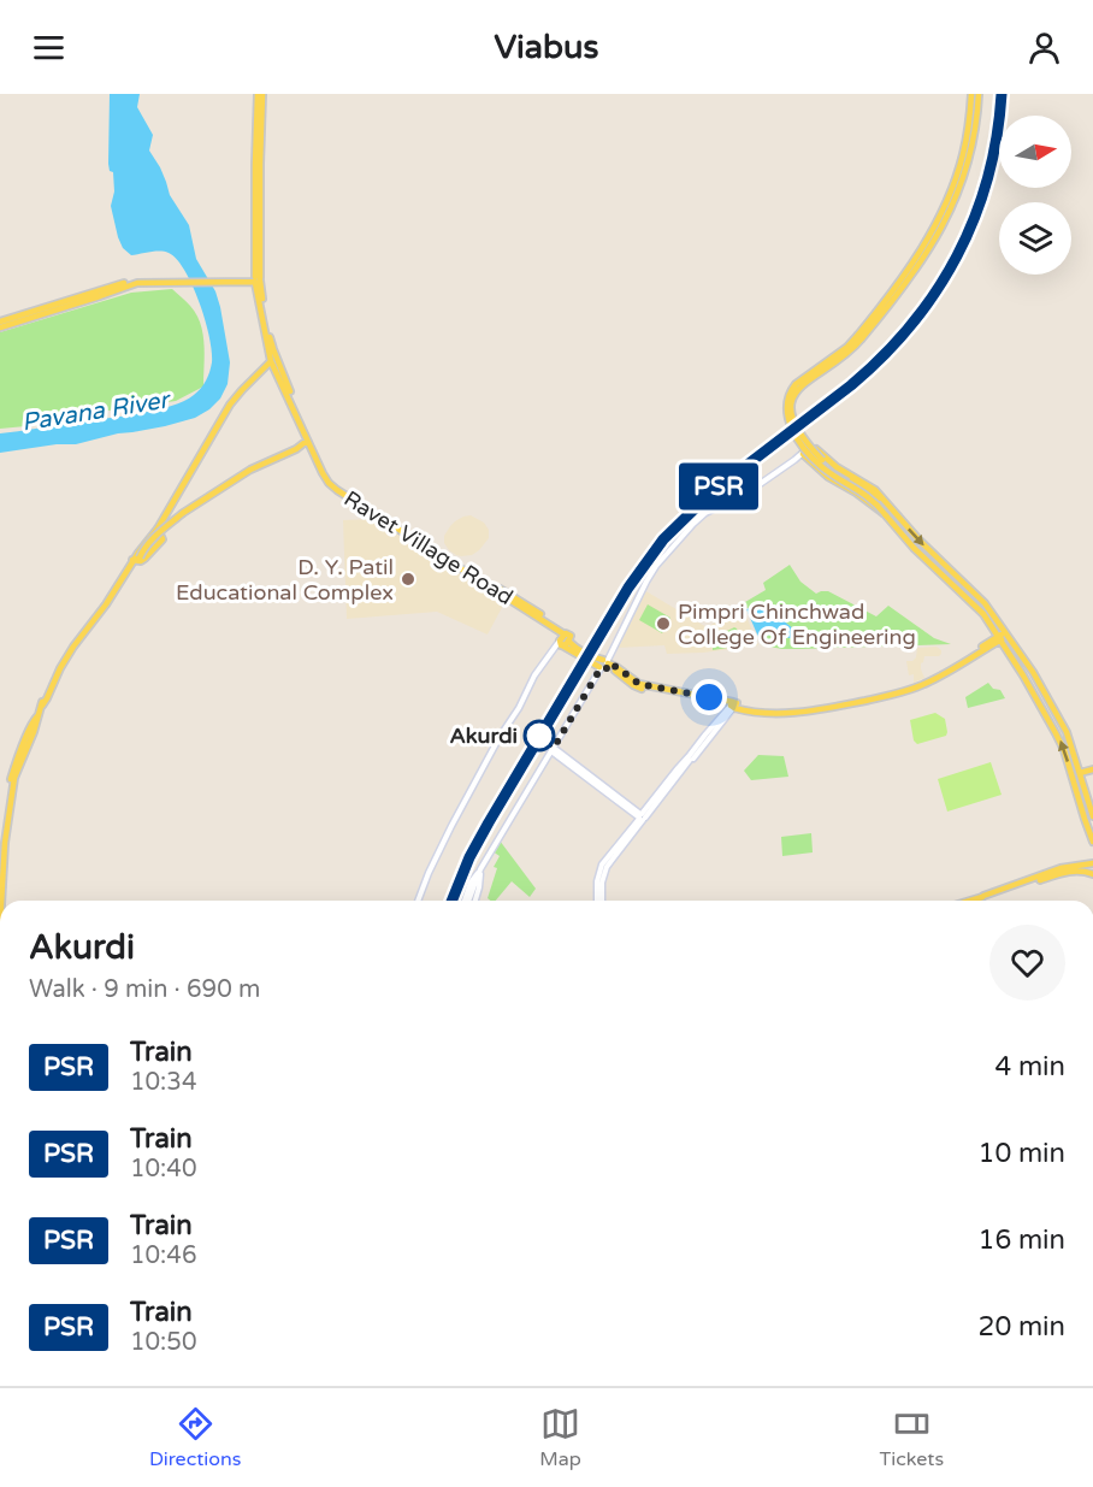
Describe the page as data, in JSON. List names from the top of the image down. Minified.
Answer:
{"streets":{"main road":["Ravet Village Road"]},"water":["Pavana River"],"places":["D. Y. Patil Educational Complex","Pimpri Chinchwad College Of Engineering","Akurdi"],"north":"right","page":{"header":"Viabus","on_map":"PSR","heading":["Akurdi","Walk · 9 min · 690 m"],"list":[{"mark":"PSR","name":"Train","note":"10:34","value":"4 min"},{"mark":"PSR","name":"Train","note":"10:40","value":"10 min"},{"mark":"PSR","name":"Train","note":"10:46","value":"16 min"},{"mark":"PSR","name":"Train","note":"10:50","value":"20 min"}],"tabs":["Directions","Map","Tickets"]}}
